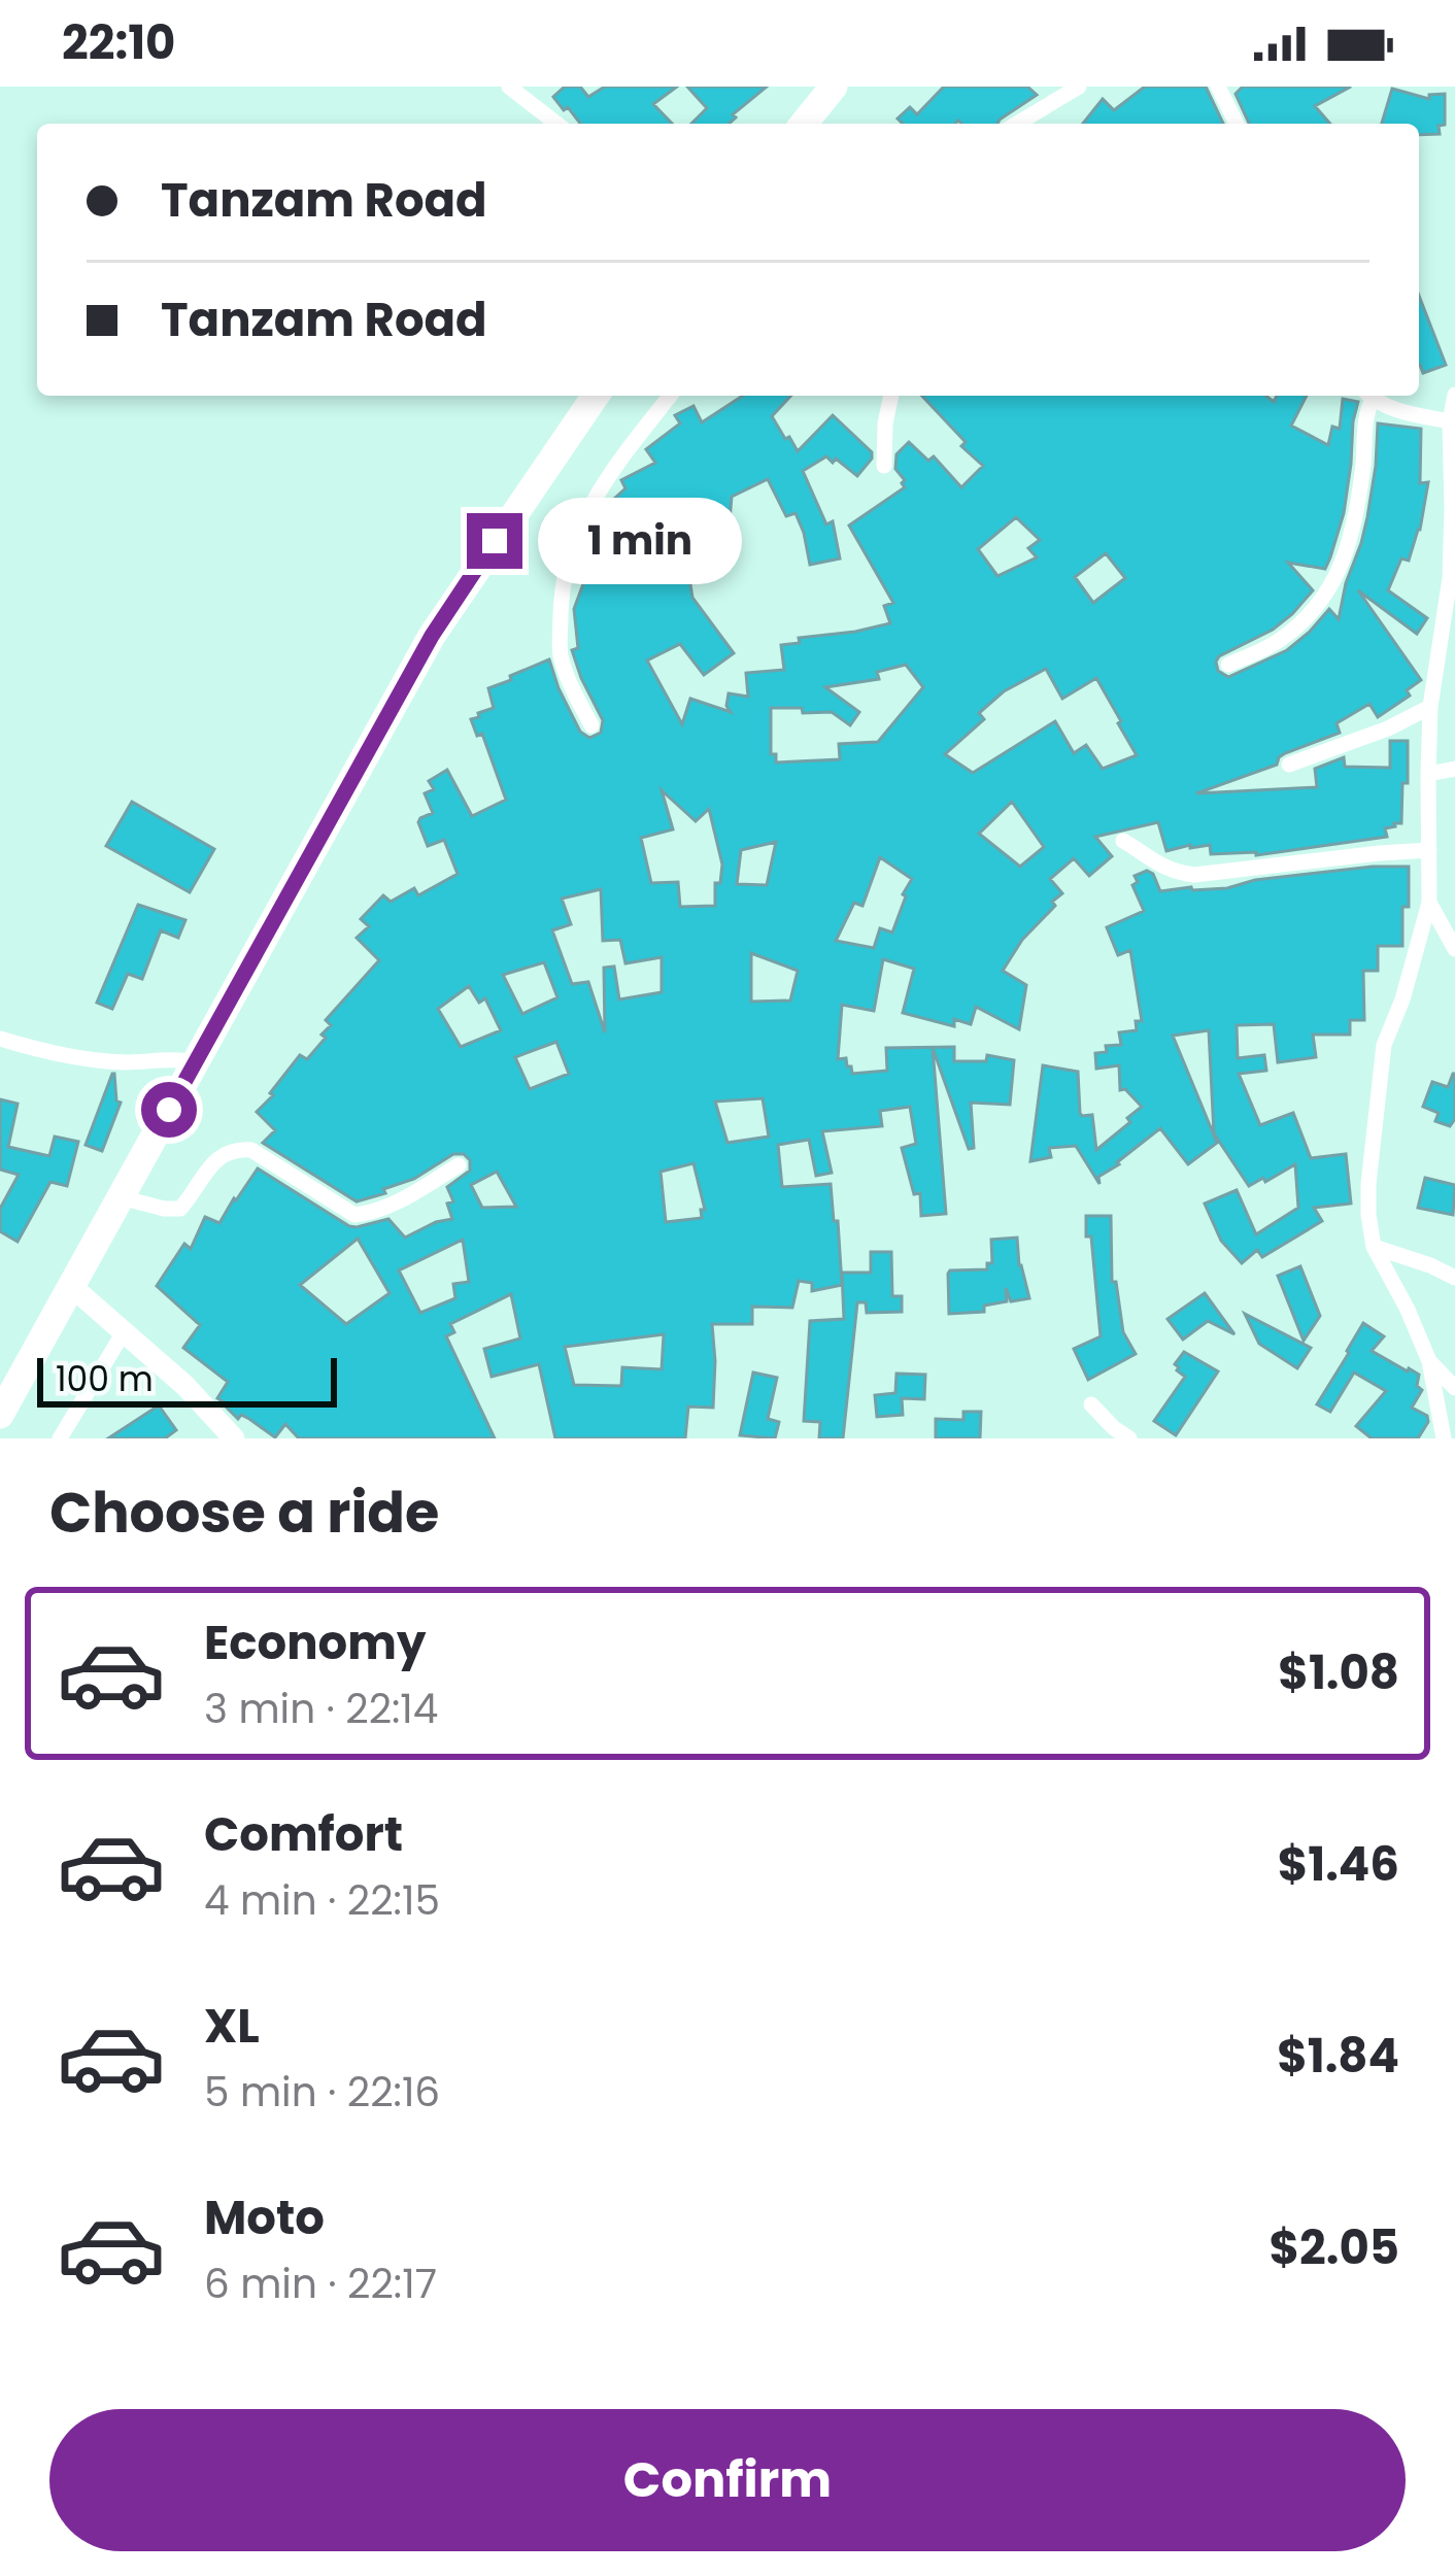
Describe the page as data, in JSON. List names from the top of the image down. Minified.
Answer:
{"scale_bar":"100 m","page":{"status":"22:10","banner":["Tanzam Road","Tanzam Road"],"bubble":"1 min","scale":"100 m","heading":"Choose a ride","list":[{"name":"Economy","note":"3 min · 22:14","value":"$1.08"},{"name":"Comfort","note":"4 min · 22:15","value":"$1.46"},{"name":"XL","note":"5 min · 22:16","value":"$1.84"},{"name":"Moto","note":"6 min · 22:17","value":"$2.05"}],"buttons":"Confirm"}}
